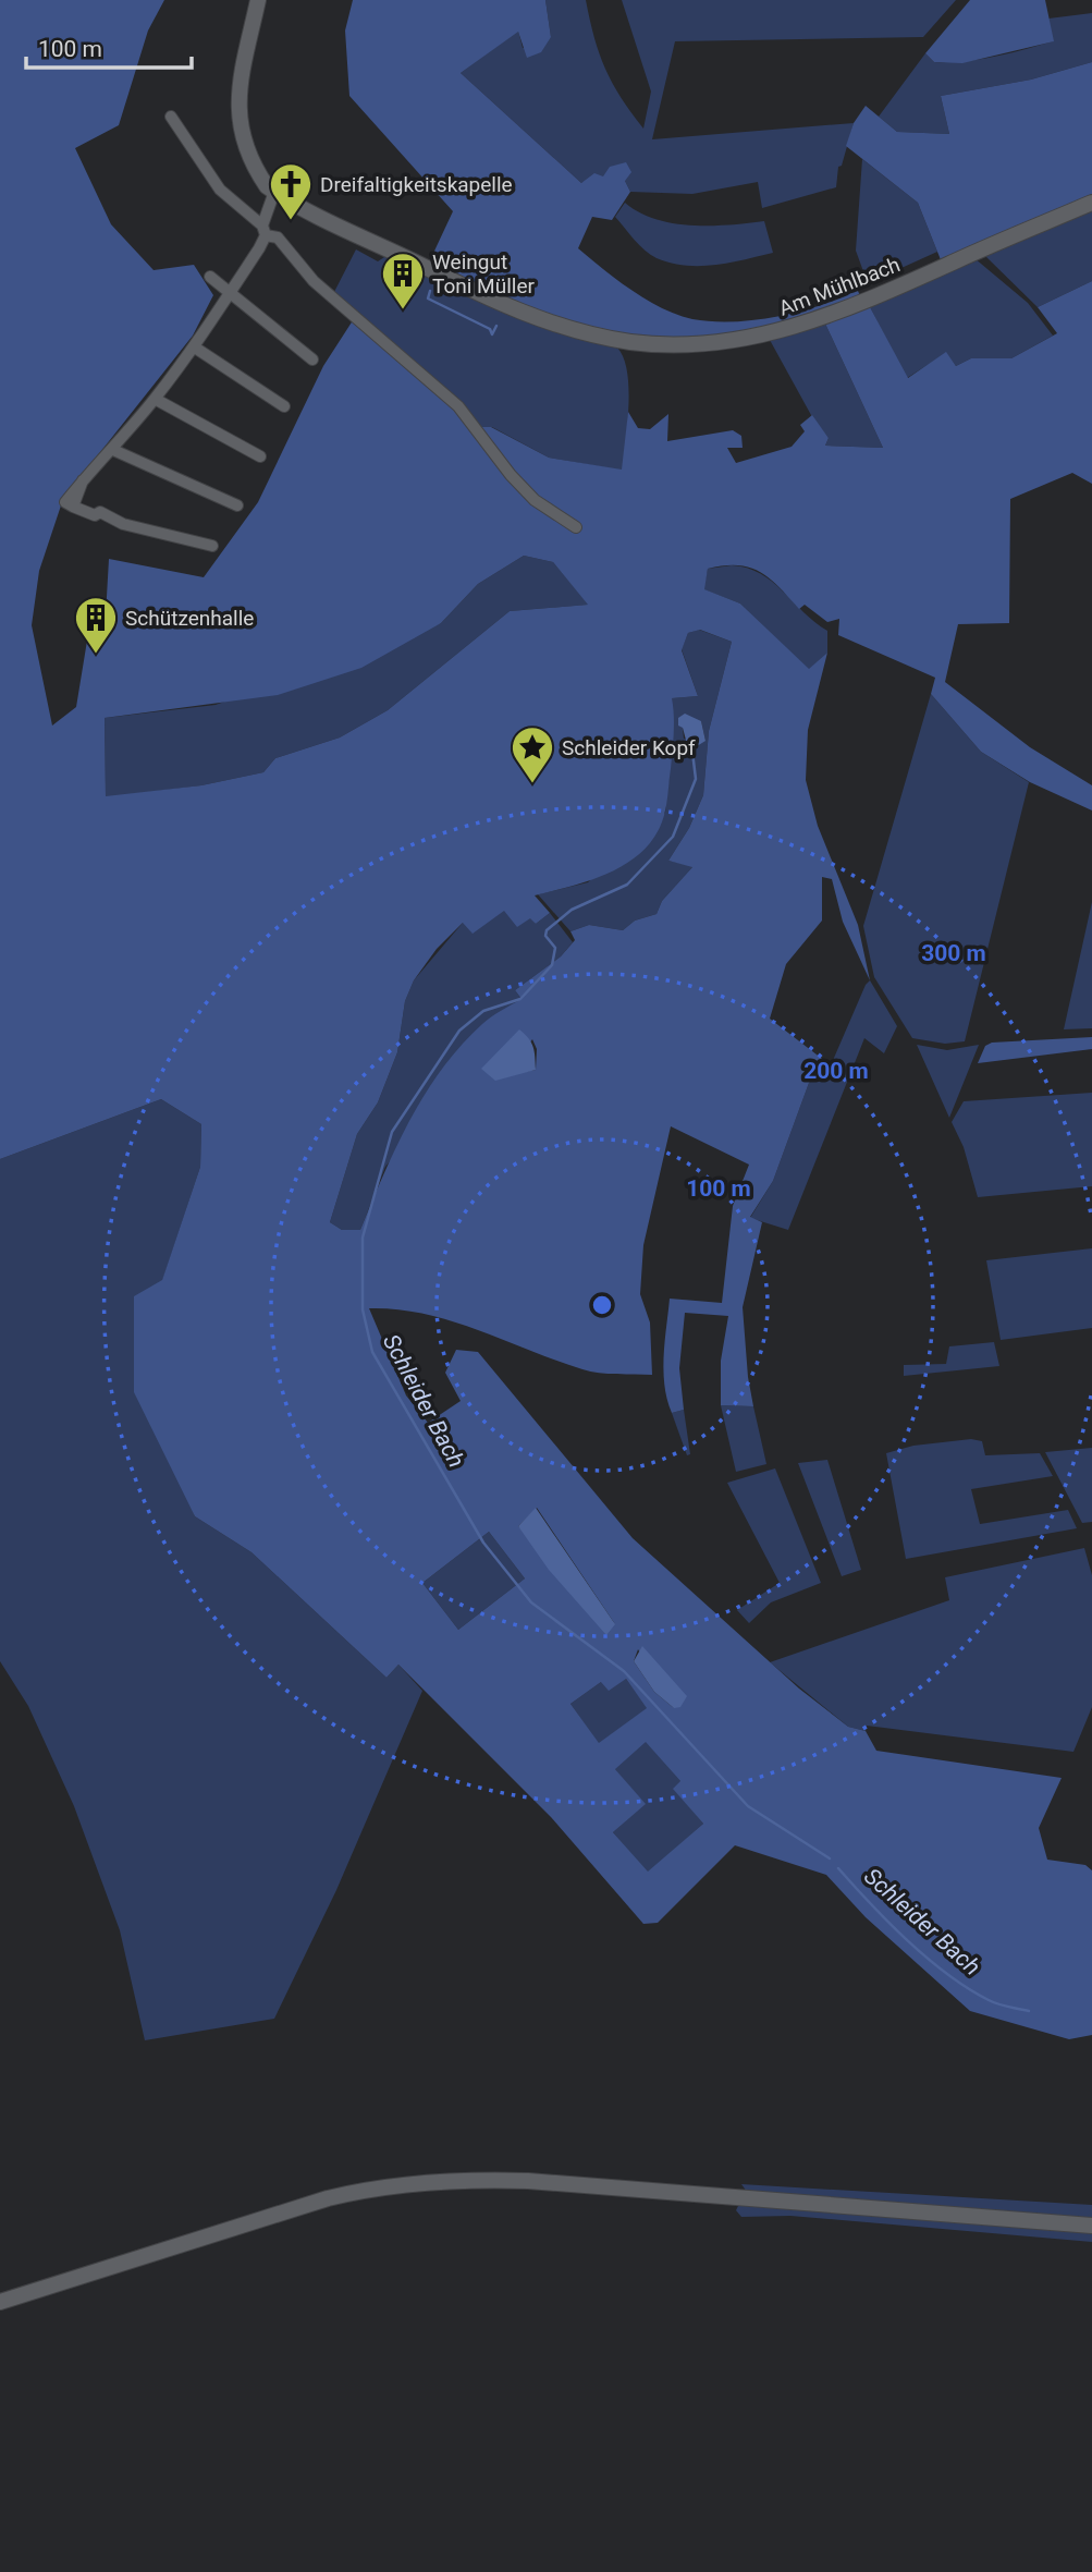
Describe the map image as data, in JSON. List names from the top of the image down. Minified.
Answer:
{"streets":{"main road":["Am Mühlbach"]},"water":["Schleider Bach"],"places":{"church":["Dreifaltigkeitskapelle"],"building":["Weingut Toni Müller","Schützenhalle"],"place":["Schleider Kopf"]},"scale_bar":"100 m","rings":["300 m","200 m","100 m"]}
